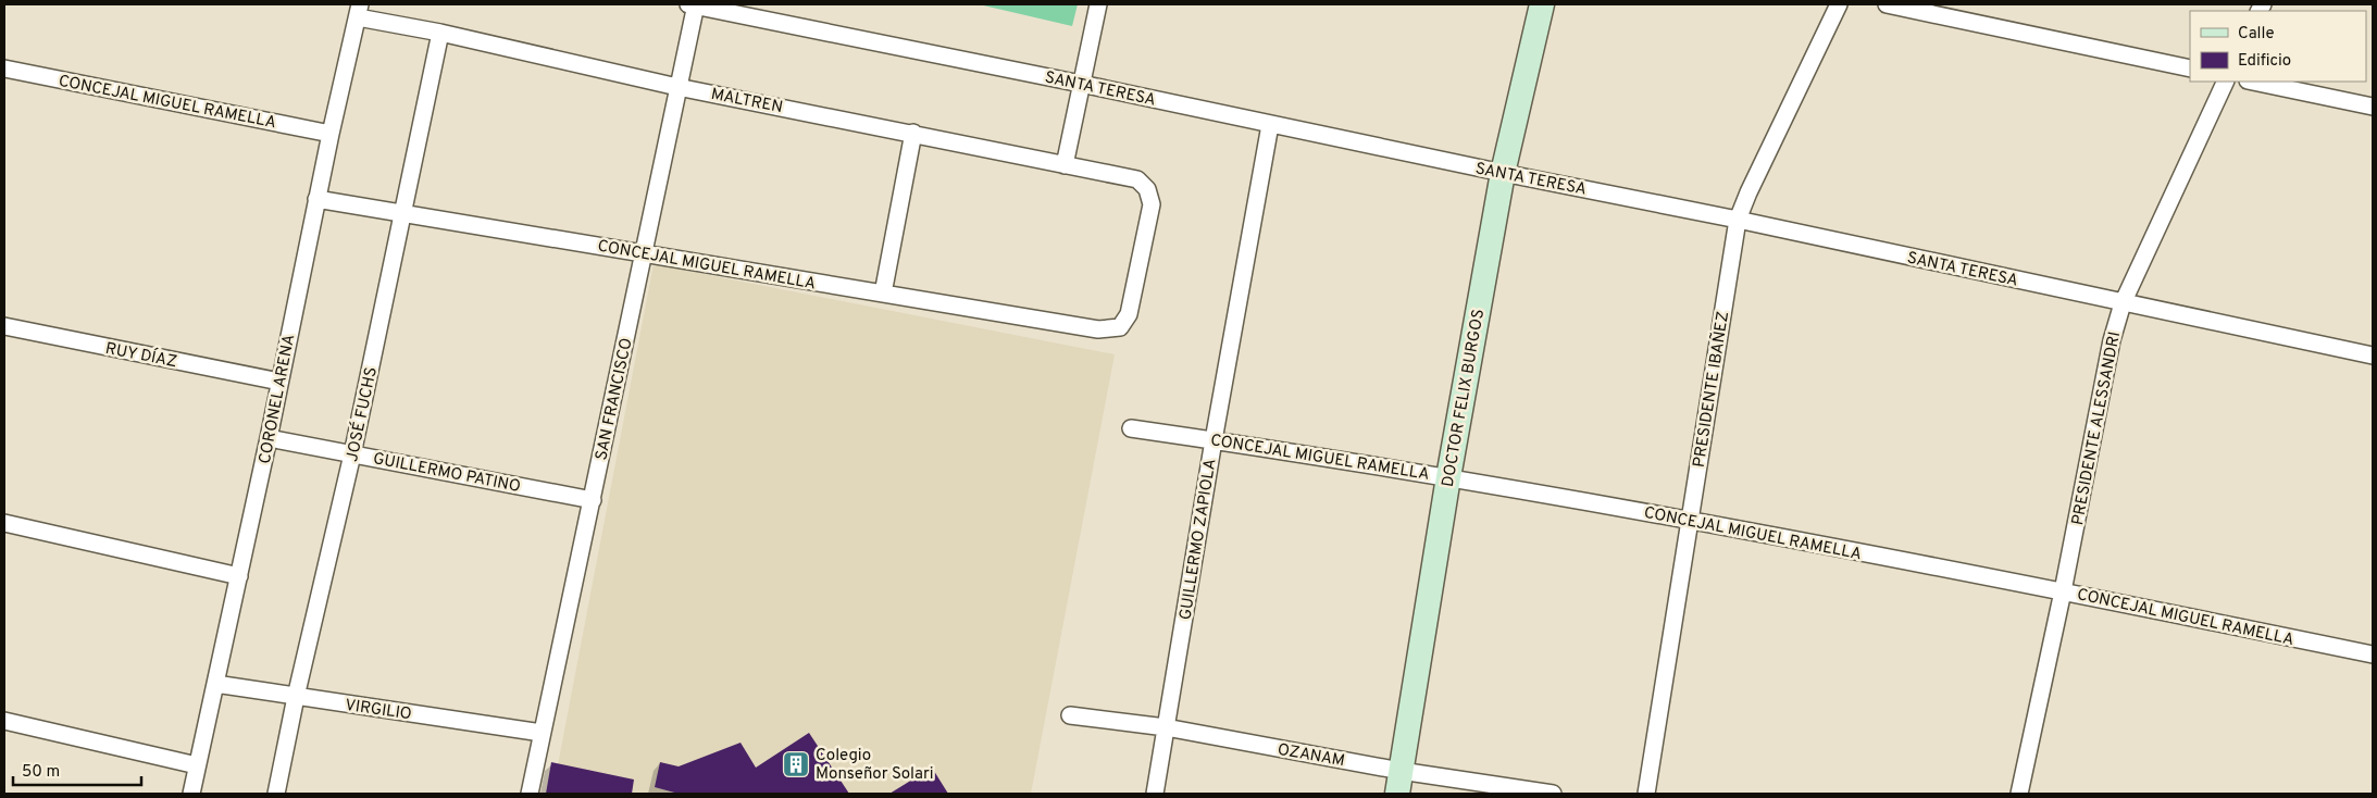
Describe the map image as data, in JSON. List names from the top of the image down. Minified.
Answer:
{"streets":{"street":["SANTA TERESA","MALTREN","CONCEJAL MIGUEL RAMELLA","RUY DÍAZ","PRESIDENTE IBAÑEZ","DOCTOR FELIX BURGOS","CORONEL ARENA","SAN FRANCISCO","JOSÉ FUCHS","PRESIDENTE ALESSANDRI","GUILLERMO PATINO","GUILLERMO ZAPIOLA","VIRGILIO","OZANAM"]},"crossings":[["SANTA TERESA","PRESIDENTE IBAÑEZ"],["SANTA TERESA","DOCTOR FELIX BURGOS"],["SANTA TERESA","SAN FRANCISCO"],["SANTA TERESA","PRESIDENTE ALESSANDRI"],["SANTA TERESA","GUILLERMO ZAPIOLA"],["MALTREN","CONCEJAL MIGUEL RAMELLA"],["MALTREN","CORONEL ARENA"],["MALTREN","SAN FRANCISCO"],["MALTREN","JOSÉ FUCHS"],["CONCEJAL MIGUEL RAMELLA","PRESIDENTE IBAÑEZ"],["CONCEJAL MIGUEL RAMELLA","DOCTOR FELIX BURGOS"],["CONCEJAL MIGUEL RAMELLA","CORONEL ARENA"],["CONCEJAL MIGUEL RAMELLA","SAN FRANCISCO"],["CONCEJAL MIGUEL RAMELLA","JOSÉ FUCHS"],["CONCEJAL MIGUEL RAMELLA","PRESIDENTE ALESSANDRI"],["CONCEJAL MIGUEL RAMELLA","GUILLERMO ZAPIOLA"],["RUY DÍAZ","CORONEL ARENA"],["DOCTOR FELIX BURGOS","OZANAM"],["CORONEL ARENA","GUILLERMO PATINO"],["CORONEL ARENA","VIRGILIO"],["SAN FRANCISCO","GUILLERMO PATINO"],["SAN FRANCISCO","VIRGILIO"],["JOSÉ FUCHS","GUILLERMO PATINO"],["JOSÉ FUCHS","VIRGILIO"],["GUILLERMO ZAPIOLA","OZANAM"]],"places":{"building":["Colegio Monseñor Solari"]},"legend":["Calle","Edificio"],"scale_bar":"50 m"}
